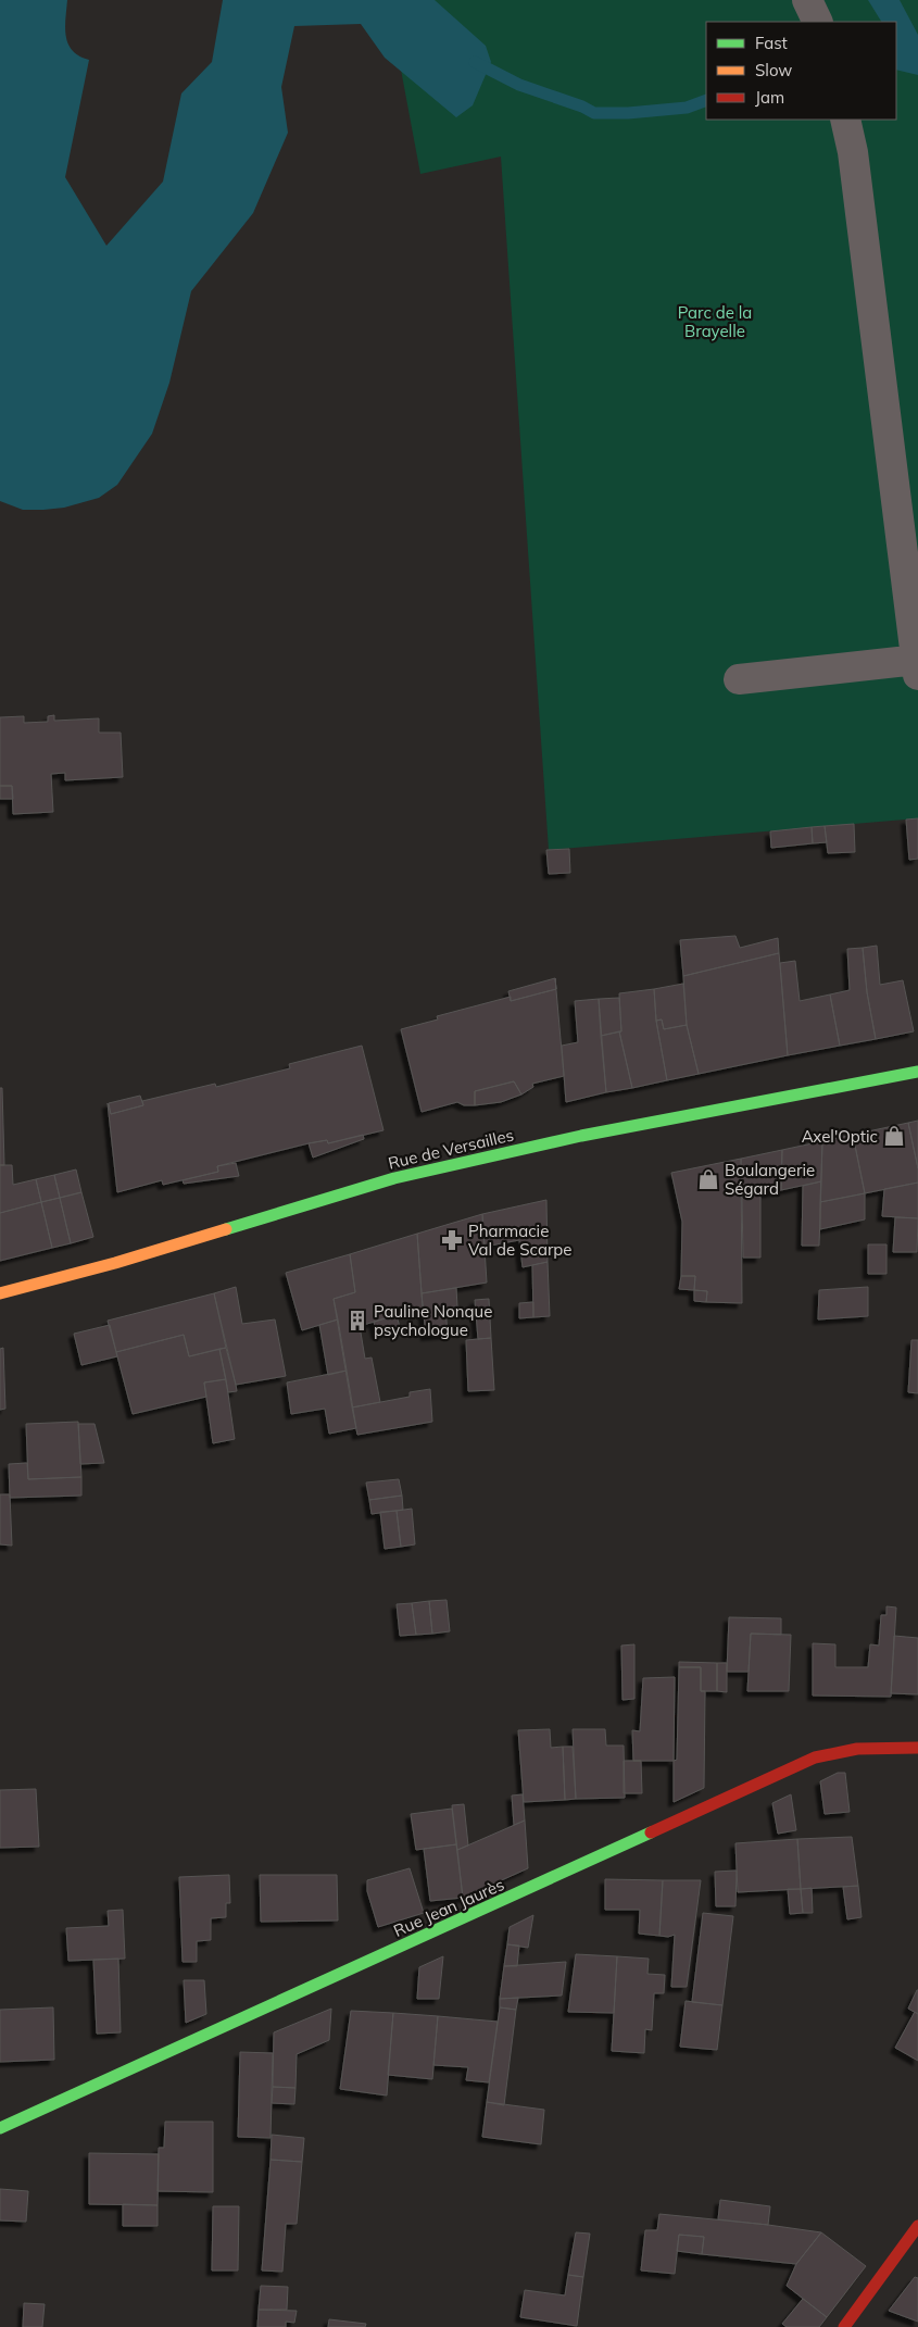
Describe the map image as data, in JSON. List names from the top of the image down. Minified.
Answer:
{"streets":{"street":["Rue de Versailles","Rue Jean Jaurès"]},"parks":["Parc de la Brayelle"],"places":{"shop":["Axel'Optic","Boulangerie Ségard"],"pharmacy":["Pharmacie Val de Scarpe"],"building":["Pauline Nonque psychologue"]},"legend":["Fast","Slow","Jam"]}
